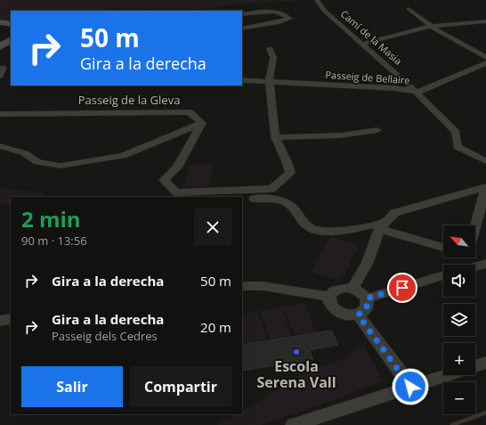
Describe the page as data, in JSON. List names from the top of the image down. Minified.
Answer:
{"streets":{"street":["Camí de la Masia","Passeig de Bellaire","Passeig de la Gleva"]},"crossings":[["Camí de la Masia","Passeig de Bellaire"]],"places":["Escola Serena Vall"],"north":"top left","page":{"turn":["50 m","Gira a la derecha"],"heading":["2 min","90 m · 13:56"],"map_buttons":["+","−"],"list":[{"name":"Gira a la derecha","value":"50 m"},{"name":"Gira a la derecha","note":"Passeig dels Cedres","value":"20 m"}],"buttons":["Salir","Compartir"]}}
